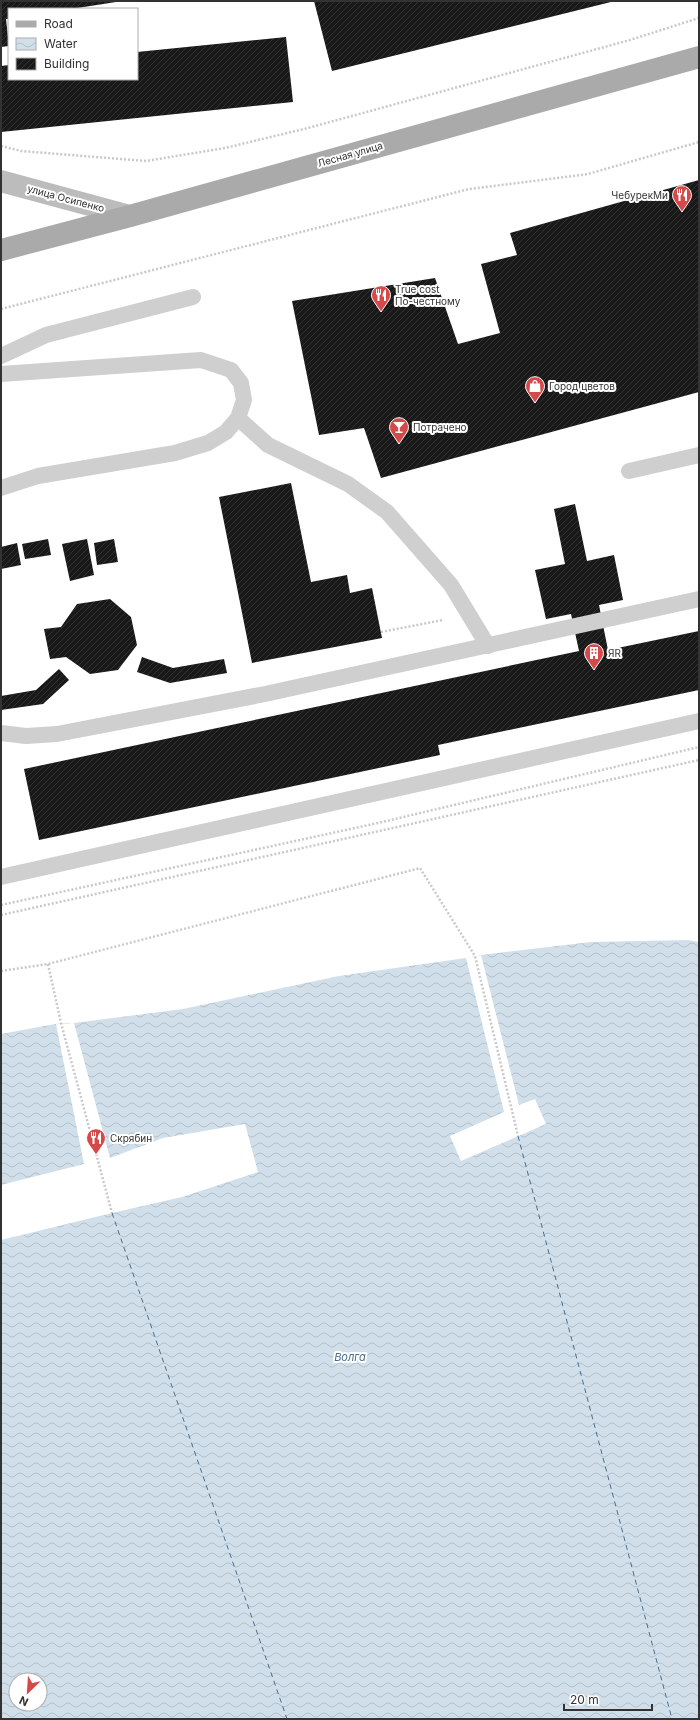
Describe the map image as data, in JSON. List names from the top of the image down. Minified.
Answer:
{"streets":{"main road":["Лесная улица","улица Осипенко"]},"crossings":[["Лесная улица","улица Осипенко"]],"water":["Волга"],"places":{"restaurant":["ЧебурекМи","True cost По-честному","Скрябин"],"shop":["Город цветов"],"bar":["Потрачено"],"building":["ЯR"]},"legend":["Road","Water","Building"],"scale_bar":"20 m","north":"bottom left"}
